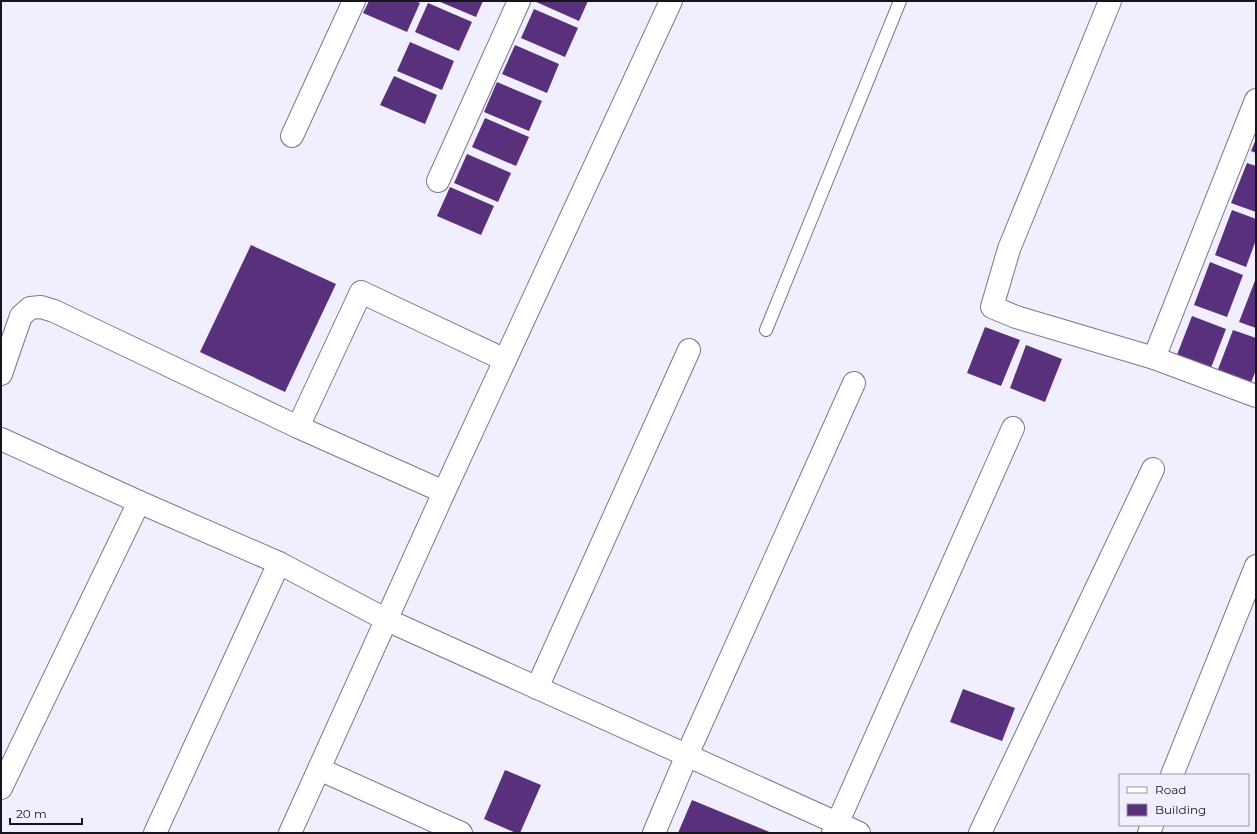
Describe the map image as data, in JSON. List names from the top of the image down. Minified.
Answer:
{"legend":["Road","Building"],"scale_bar":"20 m"}
